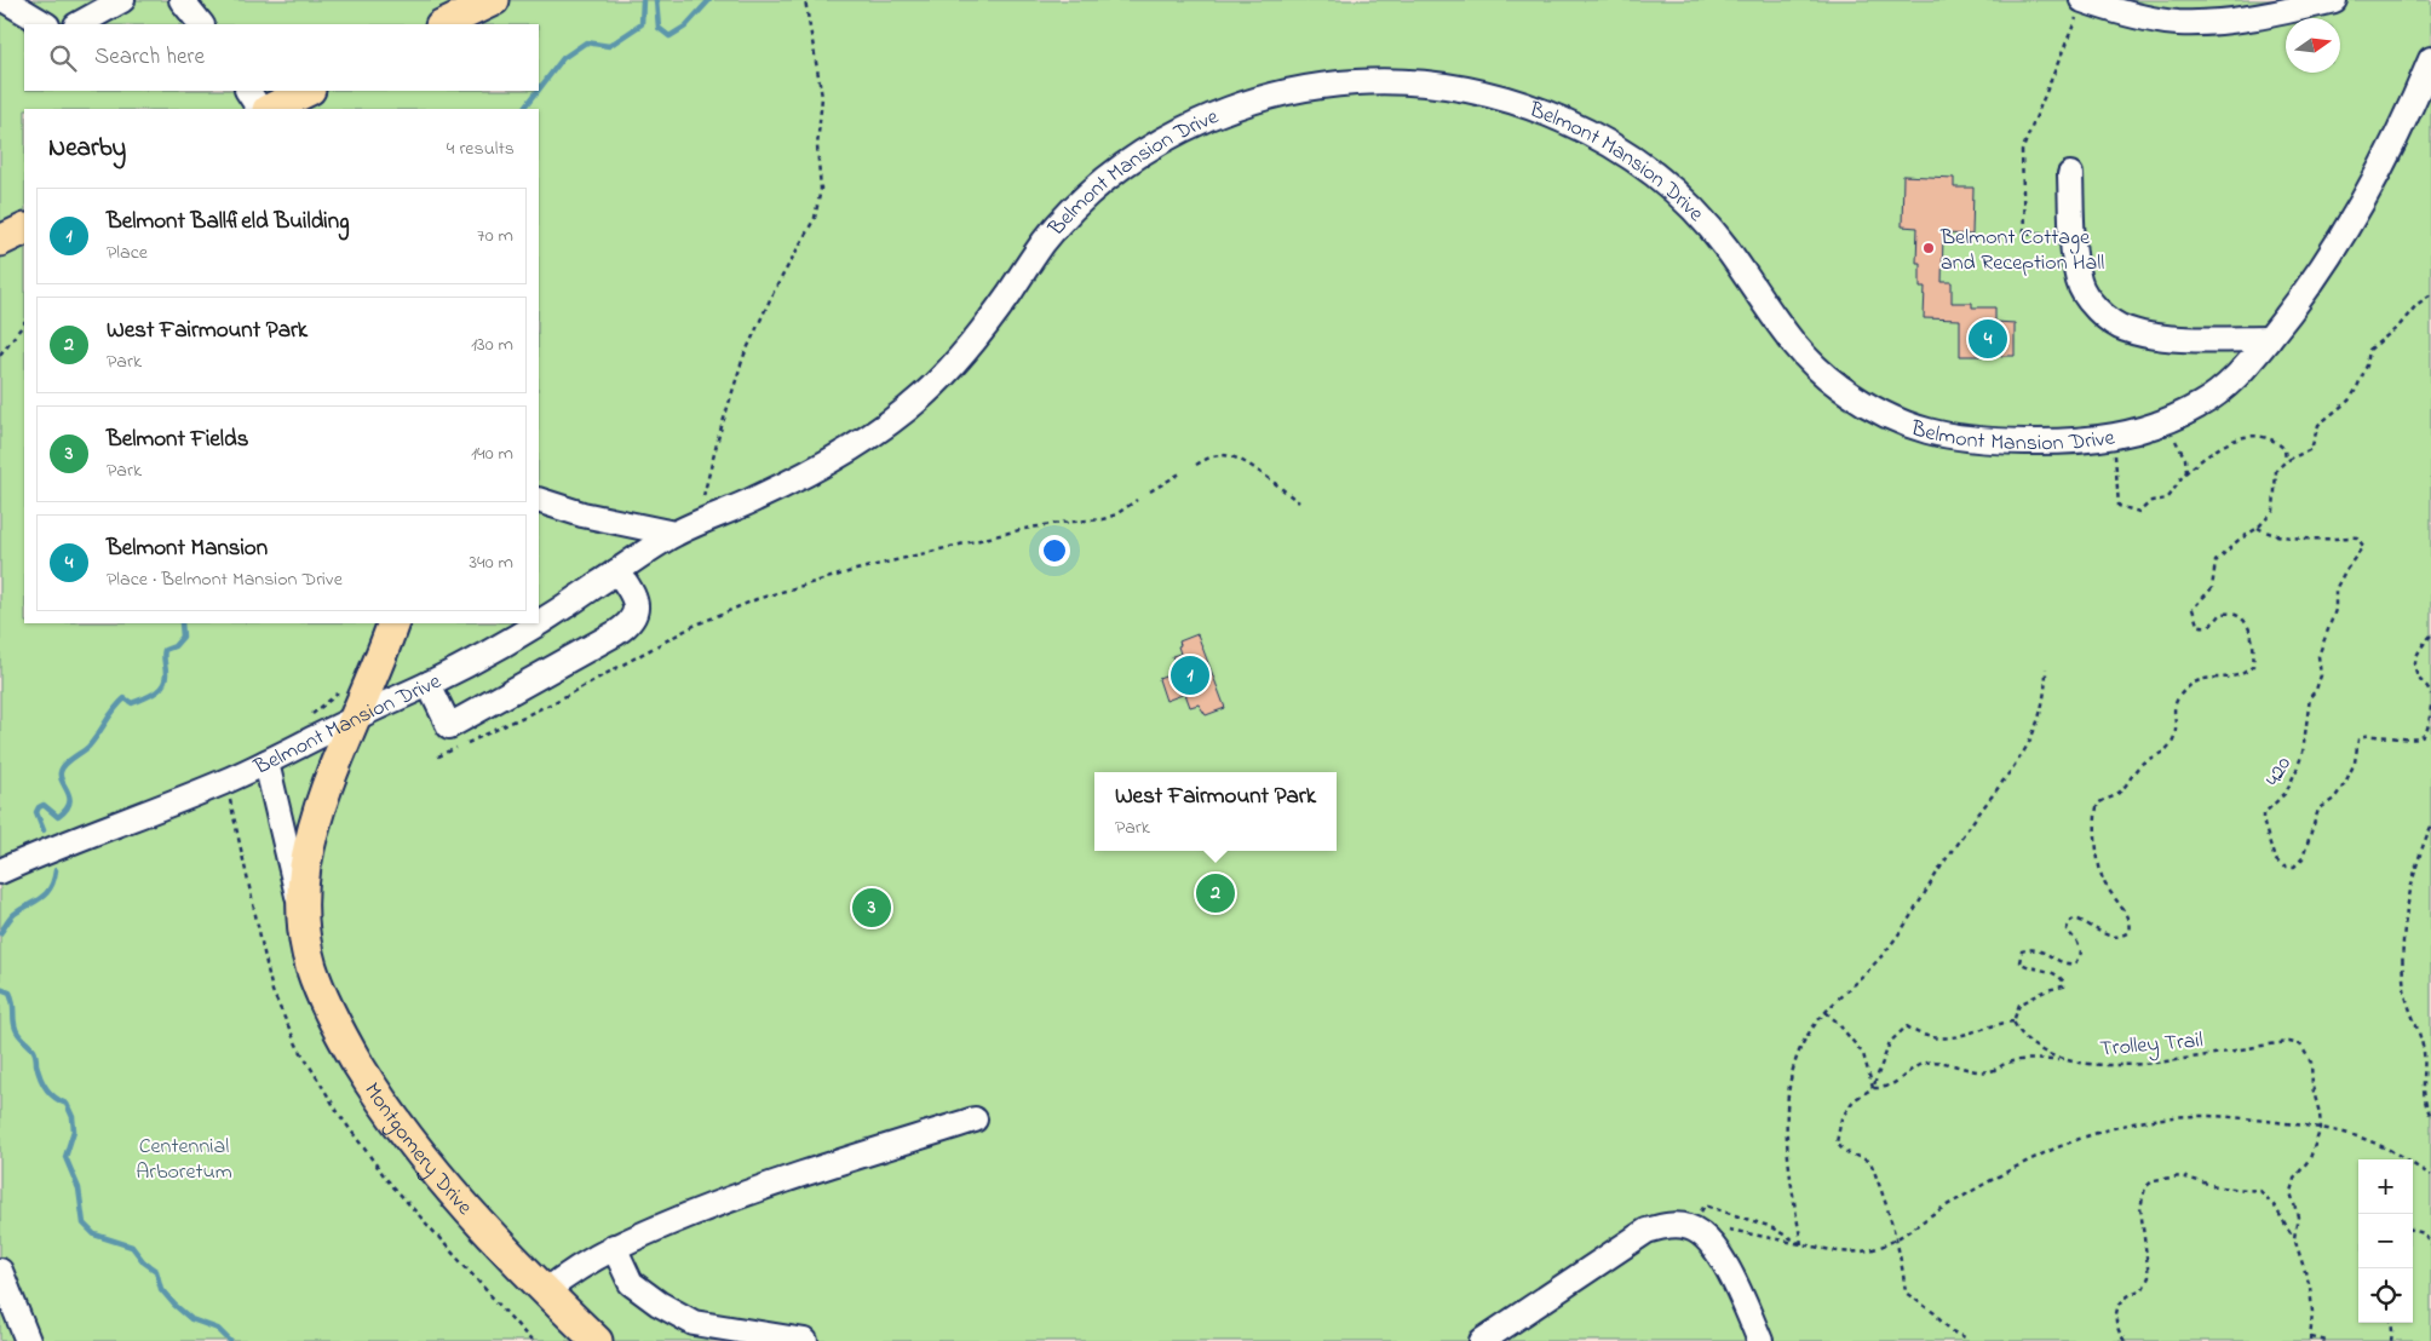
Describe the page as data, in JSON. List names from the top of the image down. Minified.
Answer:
{"streets":{"main road":["Montgomery Drive"],"street":["Belmont Mansion Drive"],"path":["420","Trolley Trail"]},"crossings":[["Belmont Mansion Drive","Montgomery Drive"]],"parks":["Centennial Arboretum"],"places":["Belmont Cottage and Reception Hall"],"north":"right","page":{"search":"Search here","heading":["Nearby","4 results"],"list":[{"mark":"1","name":"Belmont Ballfield Building","note":"Place","value":"70 m"},{"mark":"2","name":"West Fairmount Park","note":"Park","value":"130 m"},{"mark":"3","name":"Belmont Fields","note":"Park","value":"140 m"},{"mark":"4","name":"Belmont Mansion","note":"Place · Belmont Mansion Drive","value":"340 m"}],"pins":["4","1","2","3"],"popup":["West Fairmount Park","Park"],"map_buttons":["+","−"]}}
